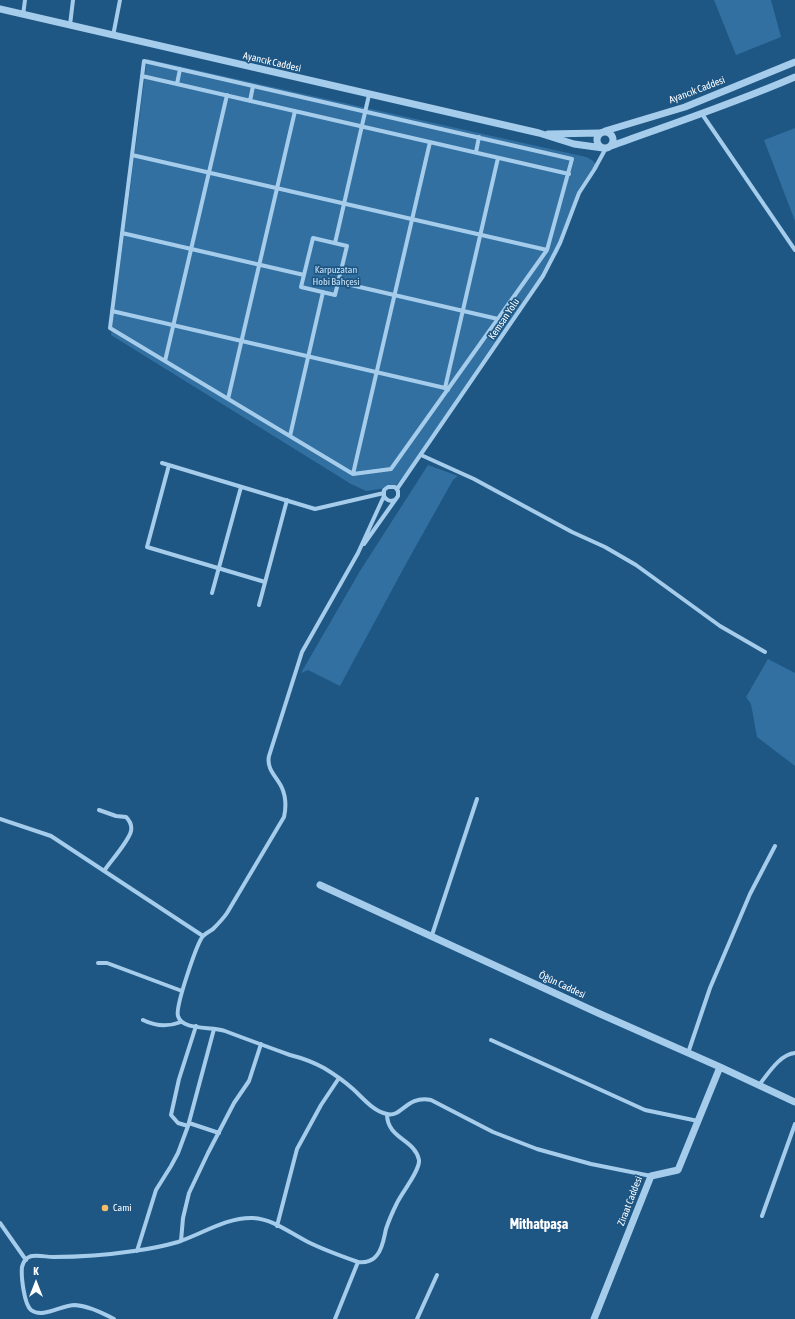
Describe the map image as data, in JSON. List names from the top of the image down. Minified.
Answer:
{"streets":{"street":["Ayancık Caddesi","Kemsan Yolu","Öğün Caddesi","Ziraat Caddesi"]},"crossings":[["Ayancık Caddesi","Kemsan Yolu"],["Öğün Caddesi","Ziraat Caddesi"]],"districts":["Mithatpaşa"],"parks":["Karpuzatan Hobi Bahçesi"],"places":["Cami"],"north":"top"}
